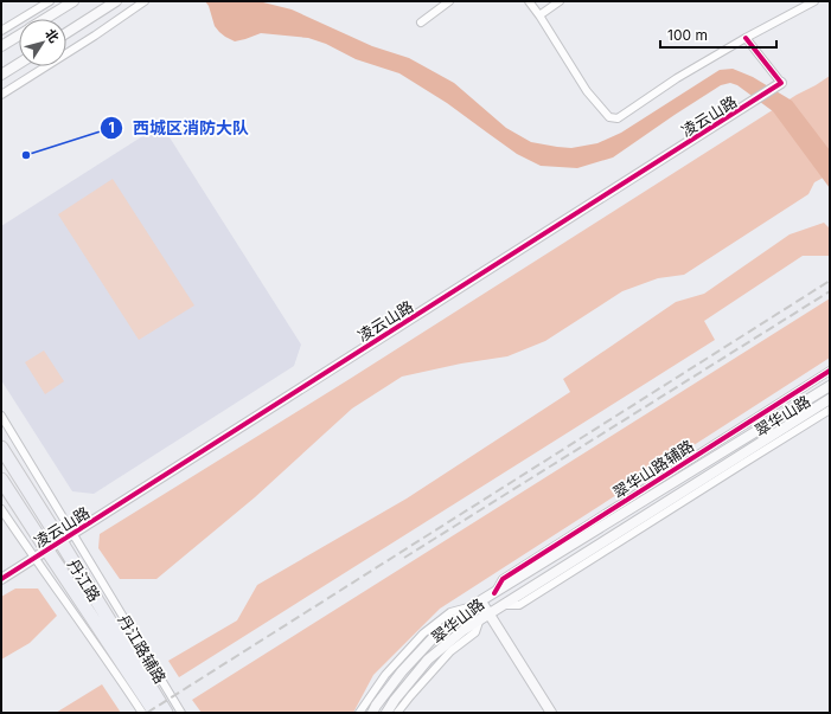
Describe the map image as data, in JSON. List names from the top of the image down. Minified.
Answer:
{"streets":{"highway":["丹江路"],"street":["凌云山路","翠华山路","翠华山路辅路","丹江路辅路"]},"crossings":[["凌云山路","丹江路"],["凌云山路","丹江路辅路"],["翠华山路","翠华山路辅路"]],"places":["西城区消防大队"],"scale_bar":"100 m","north":"top right"}
